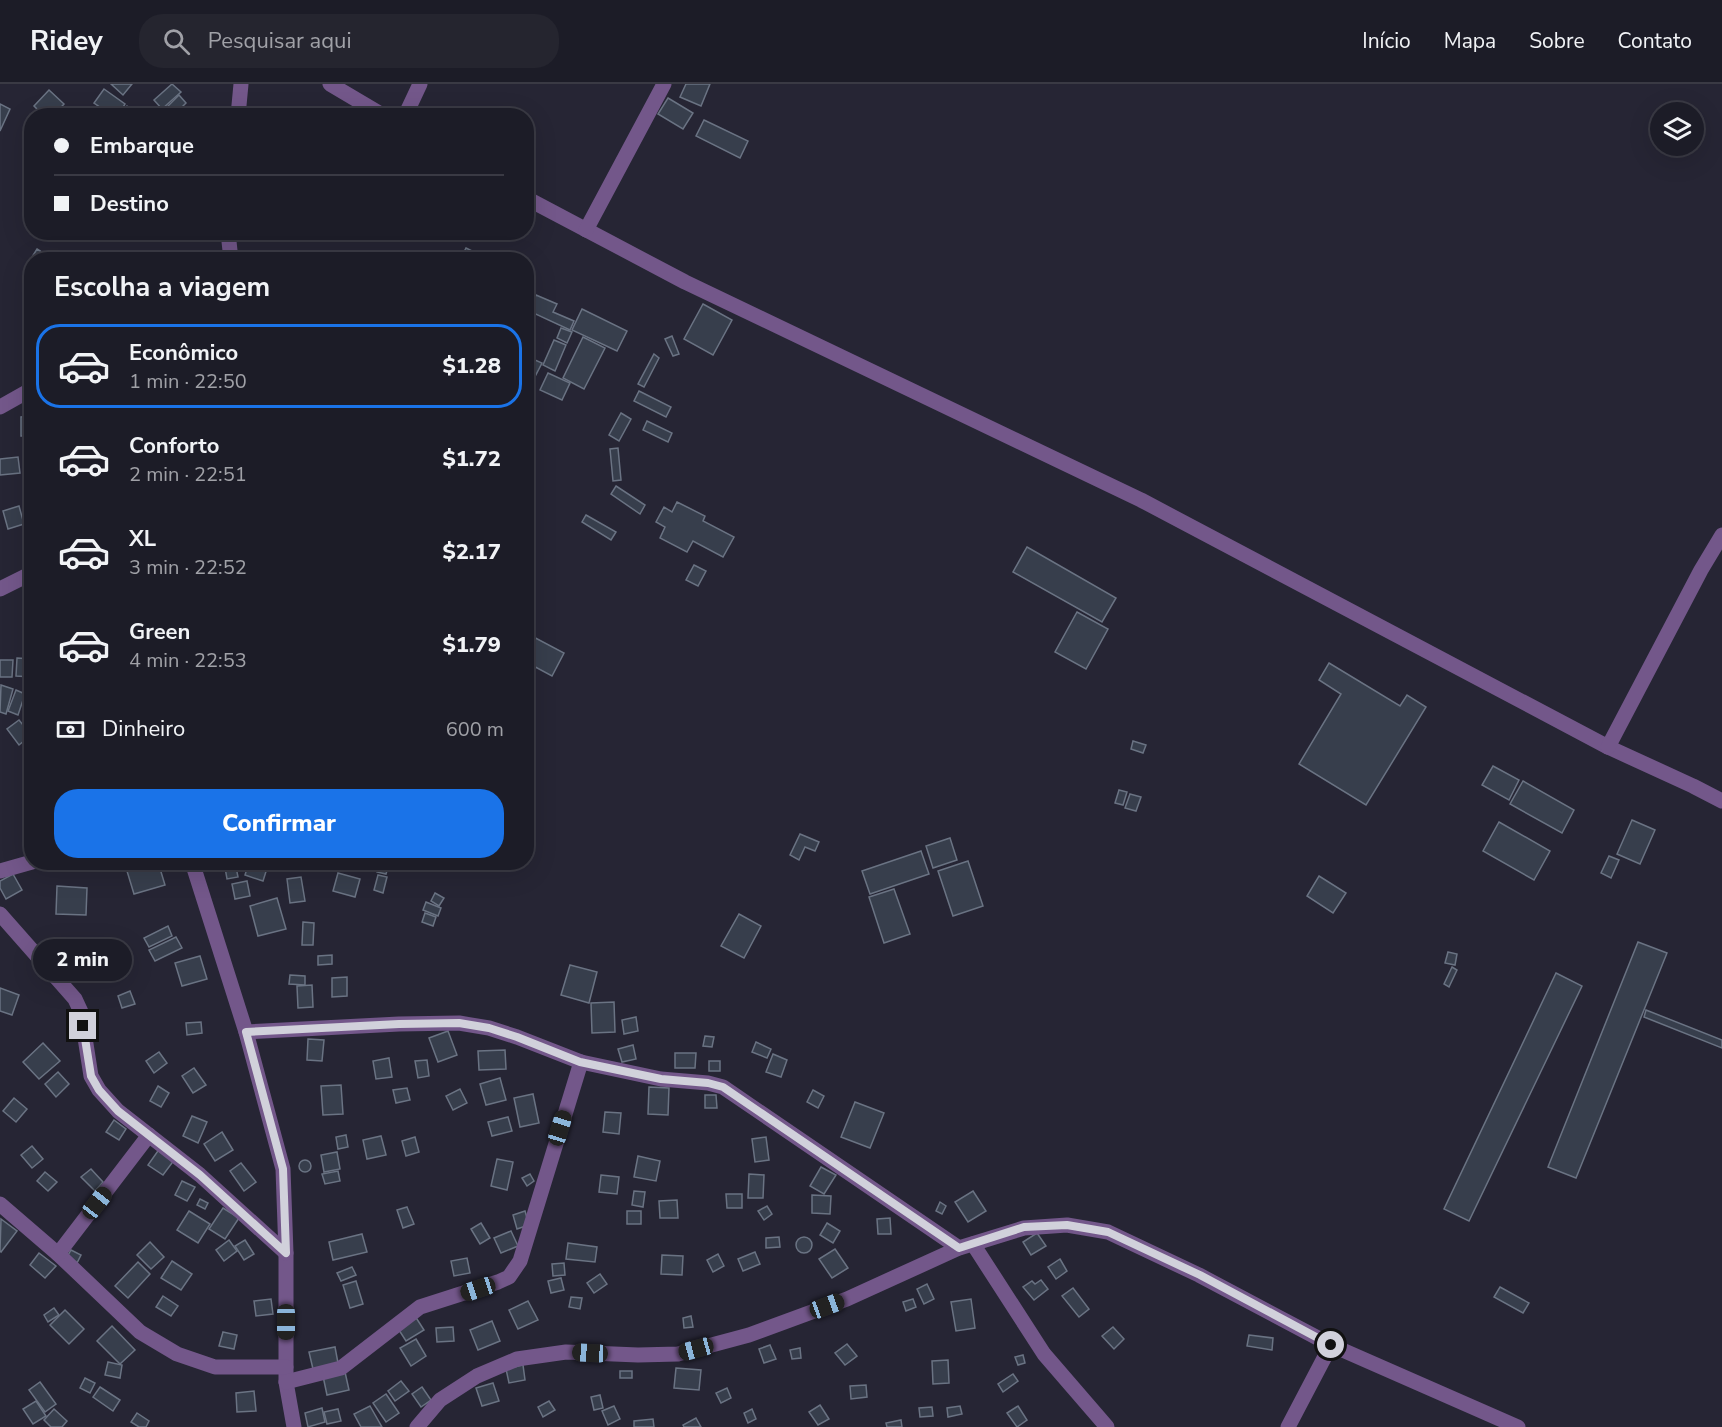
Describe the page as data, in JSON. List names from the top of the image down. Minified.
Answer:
{"page":{"header":"Ridey","search":"Pesquisar aqui","nav":["Início","Mapa","Sobre","Contato"],"banner":["Embarque","Destino"],"heading":"Escolha a viagem","list":[{"name":"Econômico","note":"1 min · 22:50","value":"$1.28"},{"name":"Conforto","note":"2 min · 22:51","value":"$1.72"},{"name":"XL","note":"3 min · 22:52","value":"$2.17"},{"name":"Green","note":"4 min · 22:53","value":"$1.79"}],"pay":["Dinheiro","600 m"],"buttons":"Confirmar","bubble":"2 min"}}
